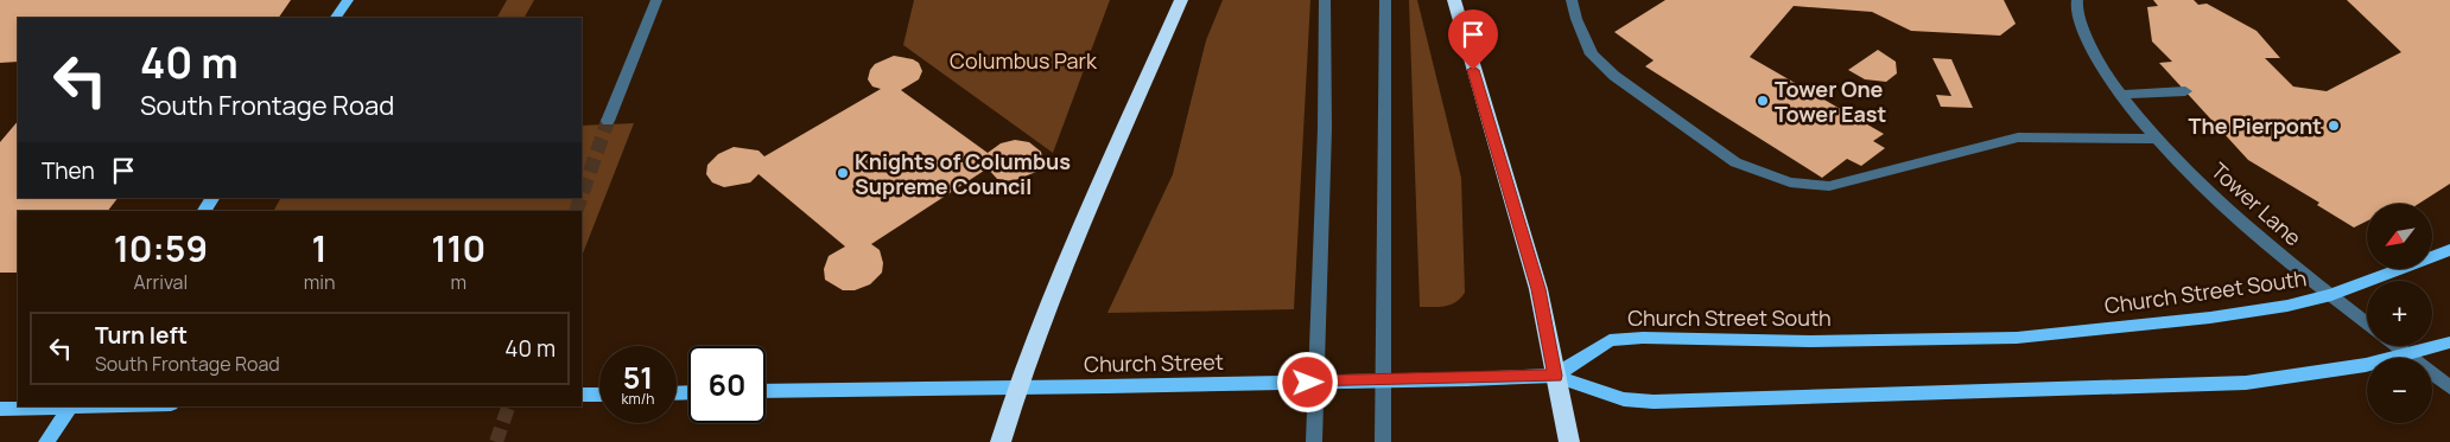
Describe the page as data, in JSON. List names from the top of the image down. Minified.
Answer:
{"streets":{"main road":["Church Street South","Church Street"],"street":["Tower Lane"]},"crossings":[["Tower Lane","Church Street South"],["Church Street South","Church Street"]],"parks":["Columbus Park"],"places":["Tower One Tower East","The Pierpont","Knights of Columbus Supreme Council"],"north":"bottom left","page":{"turn":["40 m","South Frontage Road"],"then":"Then","map_buttons":["+","−"],"eta":["10:59","Arrival","1","min","110","m"],"list":[{"name":"Turn left","note":"South Frontage Road","value":"40 m"}],"speed":"51 km/h","limit":"60"}}
